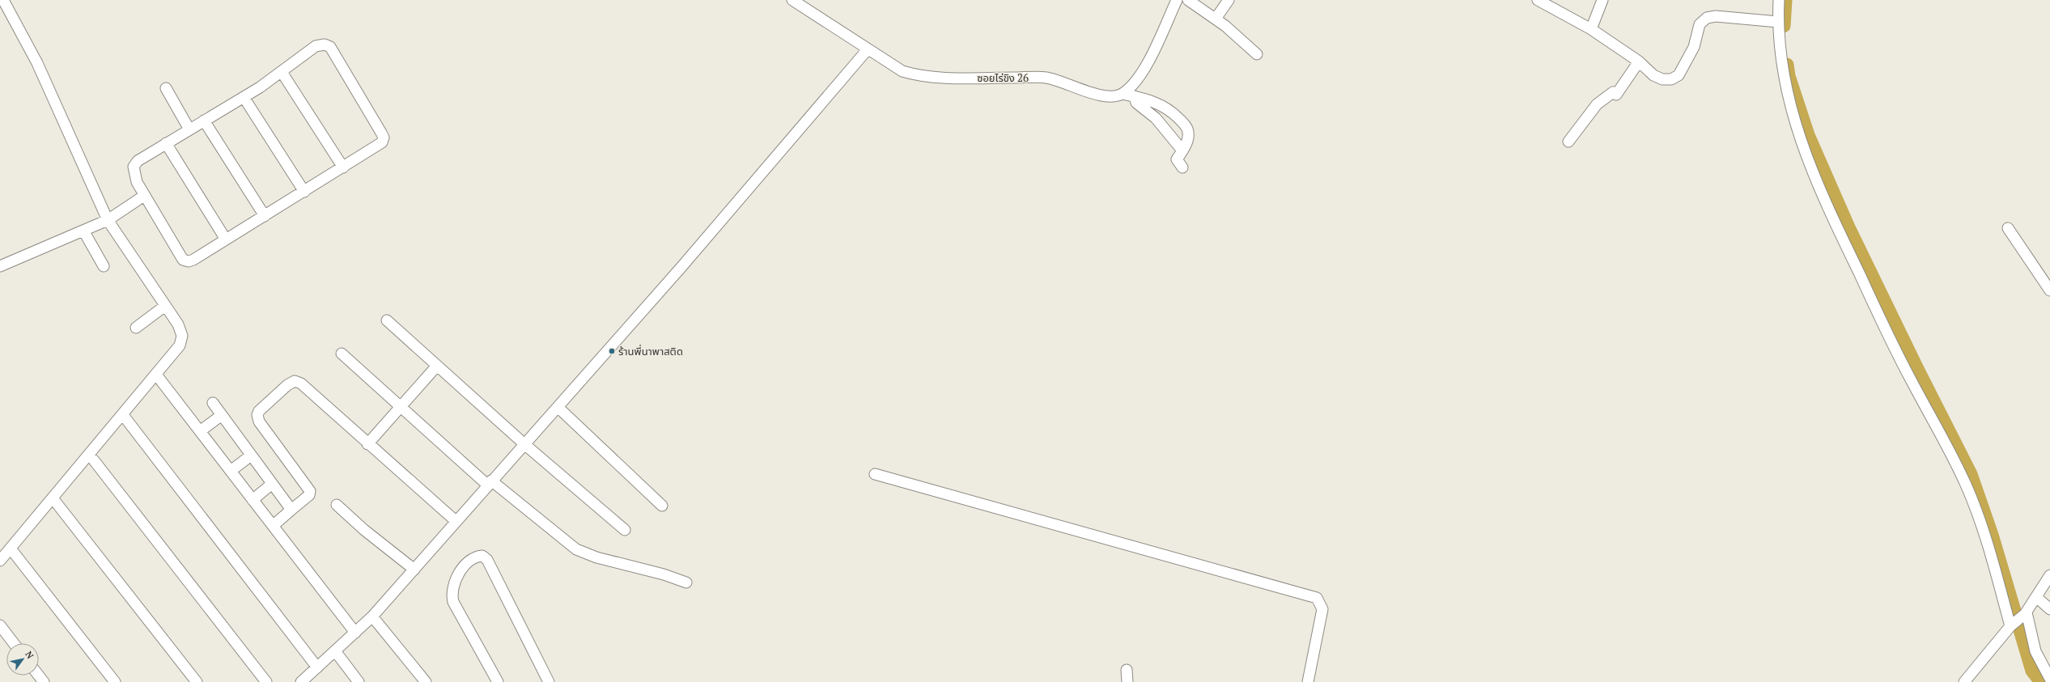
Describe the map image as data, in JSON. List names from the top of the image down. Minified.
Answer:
{"streets":{"street":["ซอยไร่ขิง 26"]},"places":["ร้านพี่นาพาสติด"],"north":"top right"}
